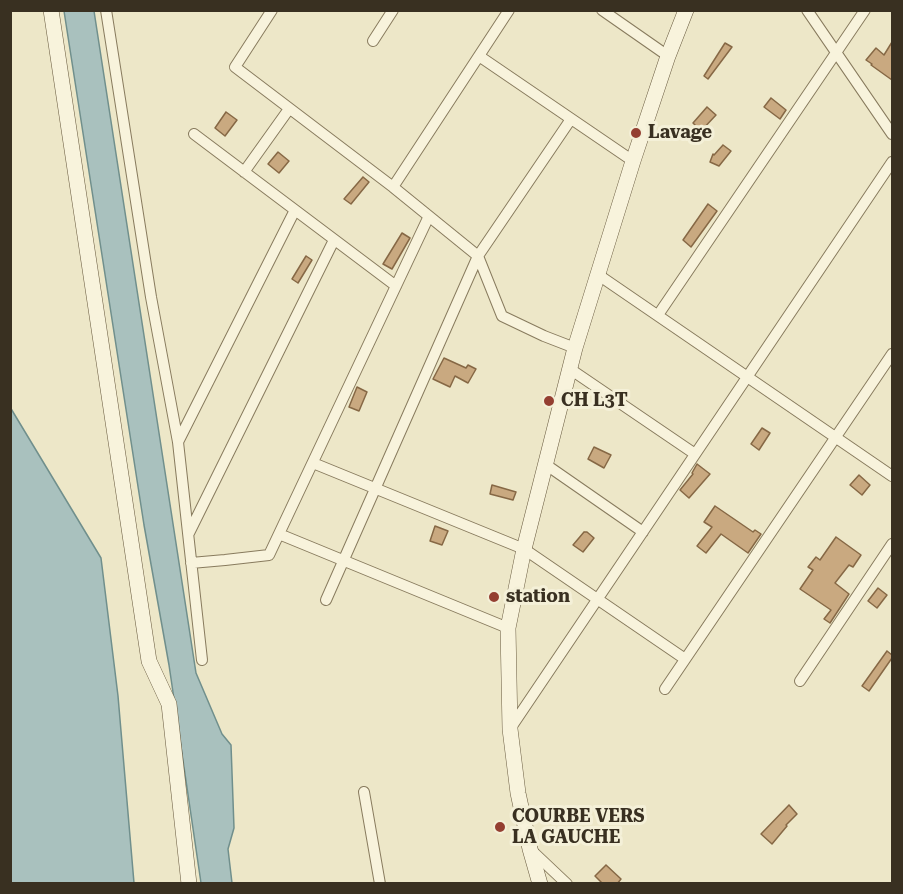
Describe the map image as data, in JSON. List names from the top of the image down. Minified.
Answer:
{"places":["Lavage","CH L3T","station","COURBE VERS LA GAUCHE"]}
